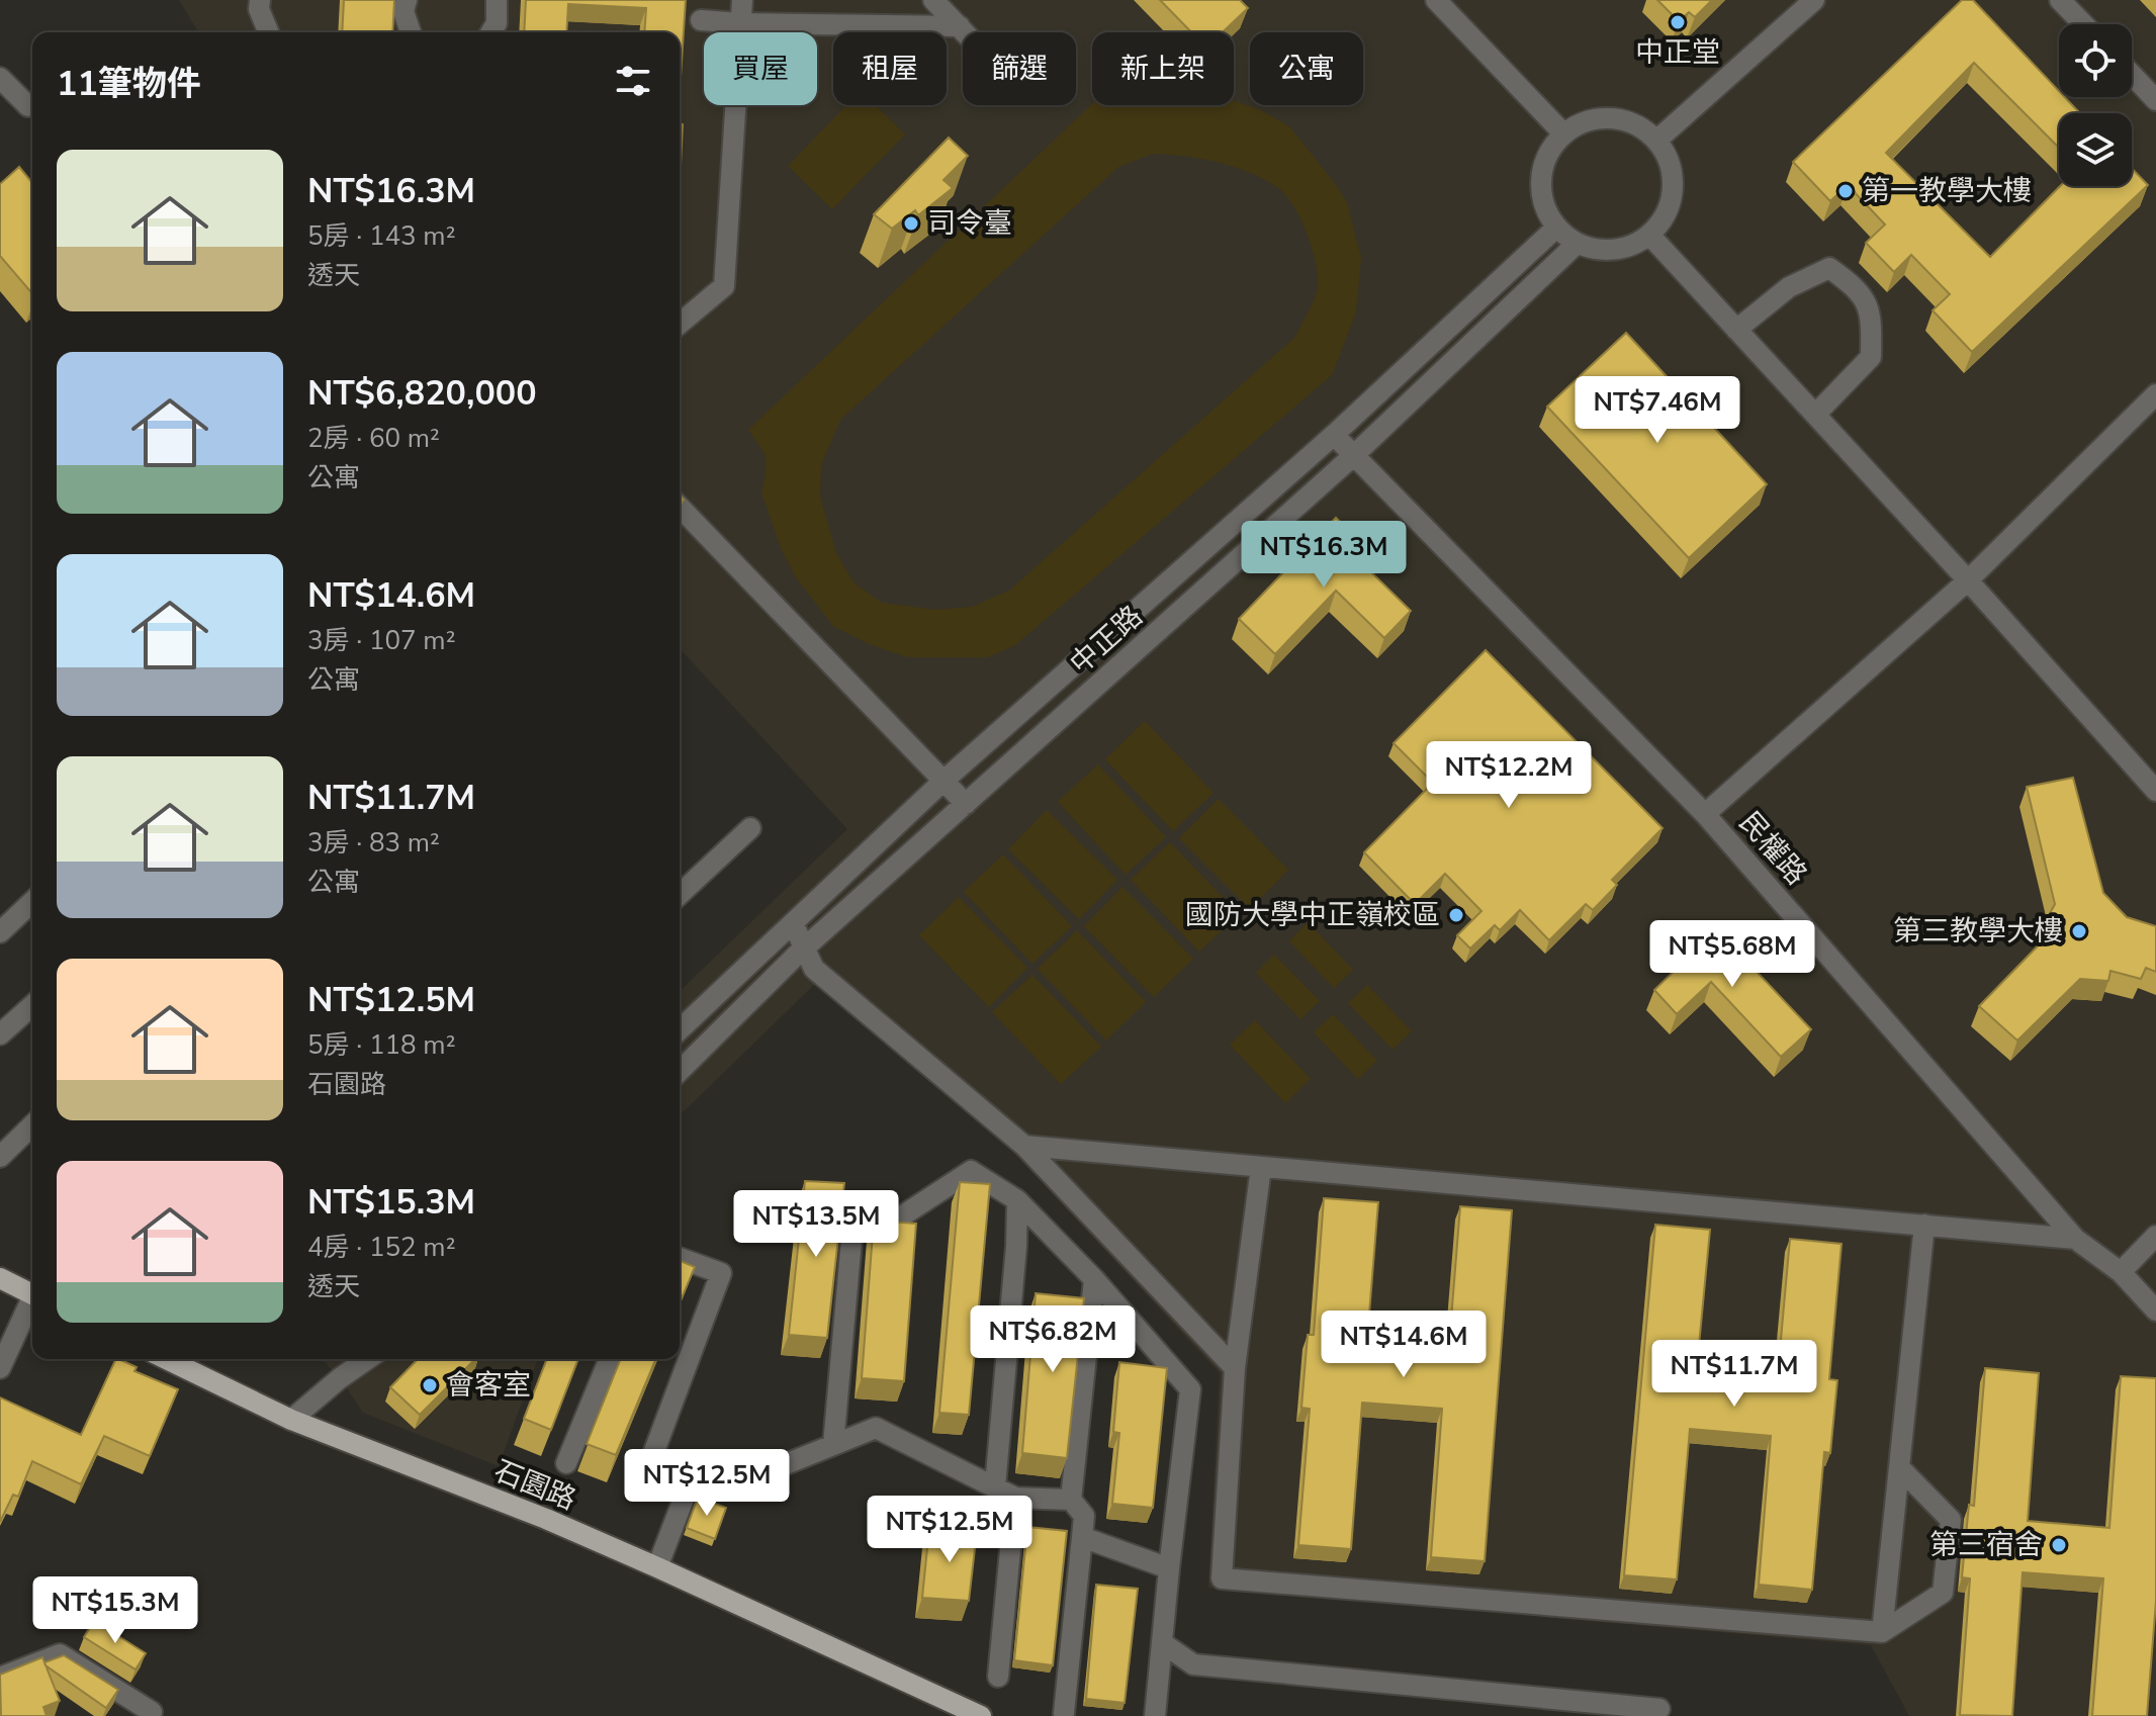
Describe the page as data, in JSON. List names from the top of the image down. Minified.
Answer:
{"streets":{"main road":["石園路"],"street":["中正路","民權路"]},"crossings":[["中正路","民權路"]],"places":["中正堂","第一教學大樓","司令臺","國防大學中正嶺校區","第三教學大樓","會客室","第三宿舍"],"page":{"chip":["買屋","租屋","篩選","新上架","公寓"],"heading":"11筆物件","list":[{"name":"NT$16.3M","note":"5房 · 143 m² · 透天"},{"name":"NT$6,820,000","note":"2房 · 60 m² · 公寓"},{"name":"NT$14.6M","note":"3房 · 107 m² · 公寓"},{"name":"NT$11.7M","note":"3房 · 83 m² · 公寓"},{"name":"NT$12.5M","note":"5房 · 118 m² · 石園路"},{"name":"NT$15.3M","note":"4房 · 152 m² · 透天"}],"price":["NT$7.46M","NT$16.3M","NT$12.2M","NT$5.68M","NT$13.5M","NT$6.82M","NT$14.6M","NT$11.7M","NT$12.5M","NT$12.5M","NT$15.3M"]}}
